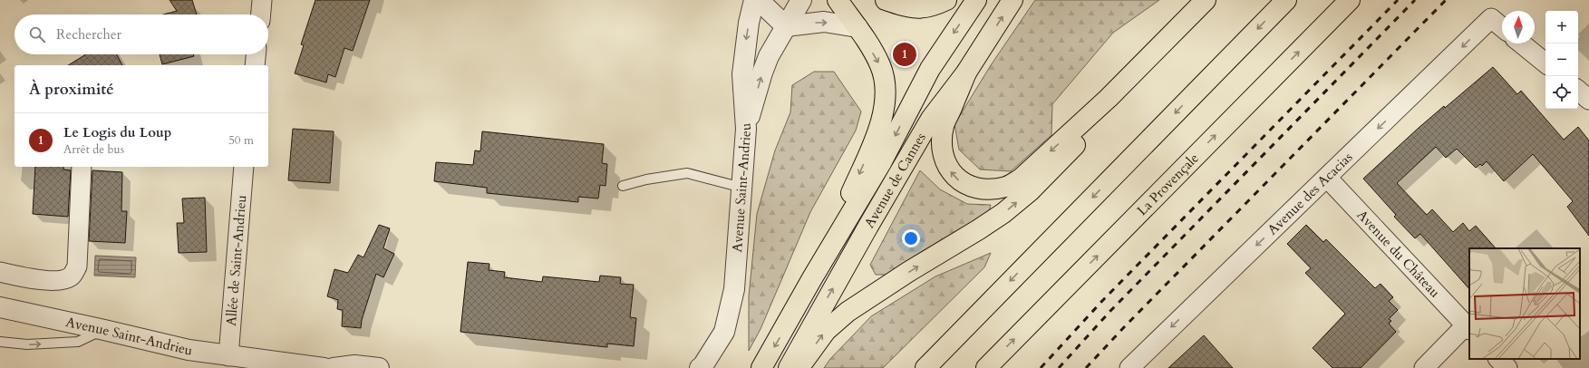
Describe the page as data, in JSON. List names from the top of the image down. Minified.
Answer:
{"streets":{"main road":["Avenue de Cannes","La Provençale"],"street":["Avenue Saint-Andrieu","Avenue des Acacias","Avenue du Château","Allée de Saint-Andrieu"]},"crossings":[["Avenue Saint-Andrieu","Allée de Saint-Andrieu"],["Avenue des Acacias","Avenue du Château"]],"one_way":["Avenue des Acacias"],"north":"top","page":{"map_buttons":["+","−"],"search":"Rechercher","pins":"1","heading":"À proximité","list":[{"mark":"1","name":"Le Logis du Loup","note":"Arrêt de bus","value":"50 m"}]}}
